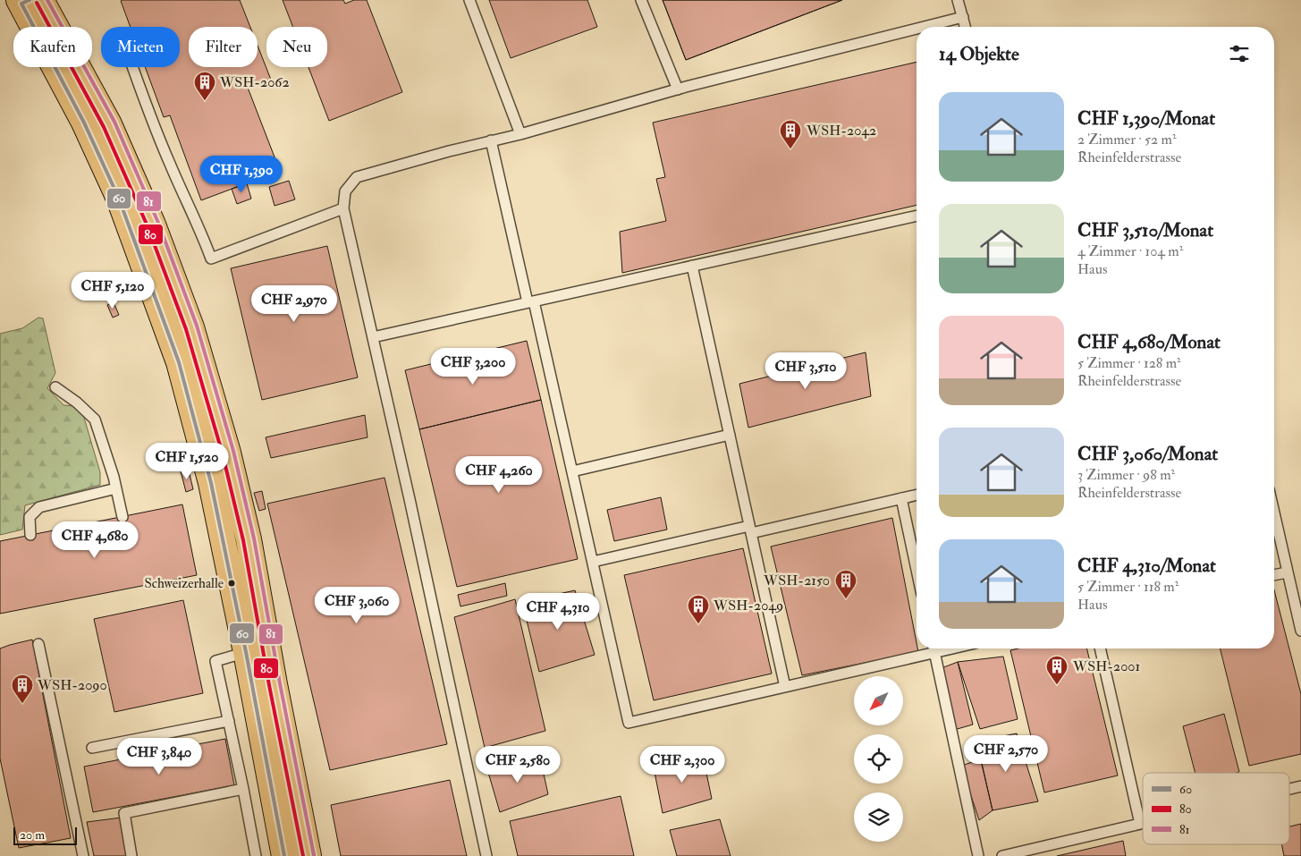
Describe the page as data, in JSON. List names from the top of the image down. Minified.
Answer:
{"places":{"building":["WSH-2062","WSH-2042","WSH-2150","WSH-2049","WSH-2001","WSH-2090"],"other":["Schweizerhalle"]},"lines":["transit line 60","transit line 81","transit line 80"],"legend":["60","80","81"],"scale_bar":"20 m","north":"bottom left","page":{"chip":["Kaufen","Mieten","Filter","Neu"],"heading":"14 Objekte","list":[{"name":"CHF 1,390/Monat","note":"2 Zimmer · 52 m² · Rheinfelderstrasse"},{"name":"CHF 3,510/Monat","note":"4 Zimmer · 104 m² · Haus"},{"name":"CHF 4,680/Monat","note":"5 Zimmer · 128 m² · Rheinfelderstrasse"},{"name":"CHF 3,060/Monat","note":"3 Zimmer · 98 m² · Rheinfelderstrasse"},{"name":"CHF 4,310/Monat","note":"5 Zimmer · 118 m² · Haus"}],"price":["CHF 1,390","CHF 5,120","CHF 2,970","CHF 3,200","CHF 3,510","CHF 1,520","CHF 4,260","CHF 4,680","CHF 3,060","CHF 4,310","CHF 2,570","CHF 3,840","CHF 2,580","CHF 2,300"],"scale":"20 m"}}
